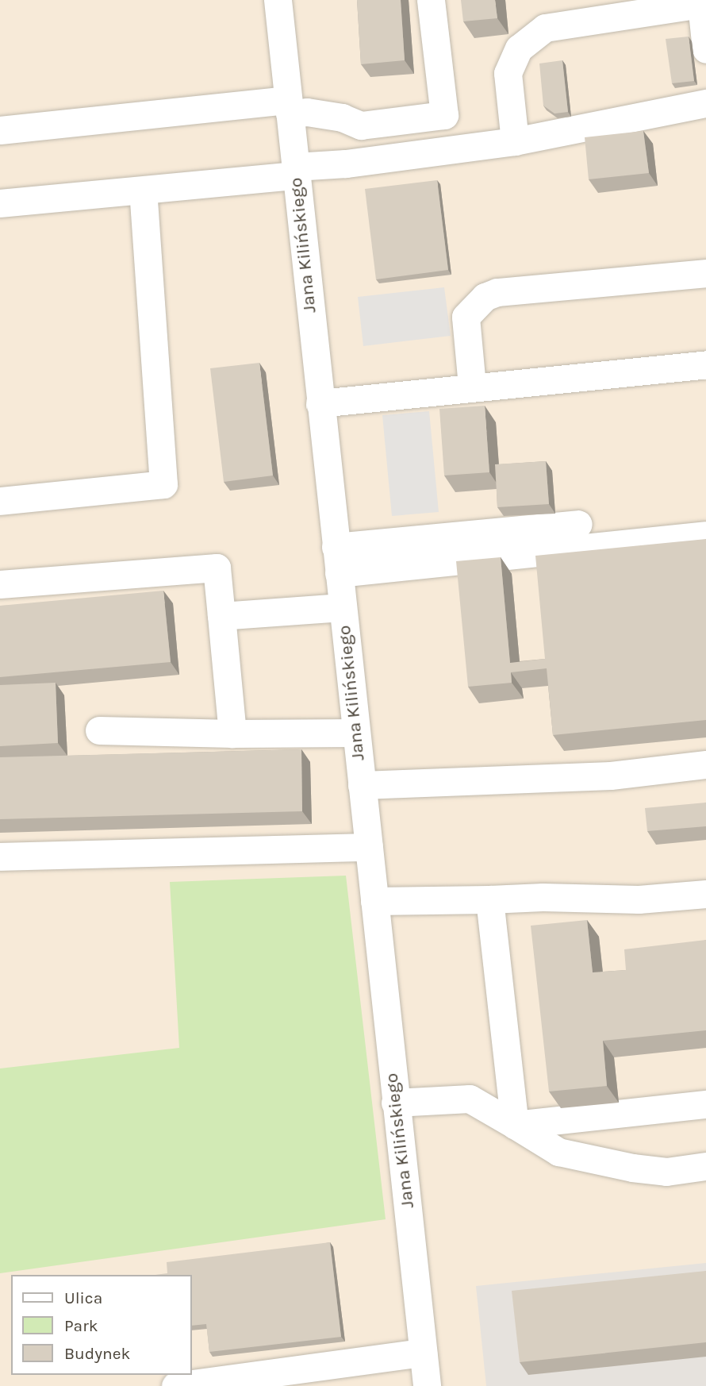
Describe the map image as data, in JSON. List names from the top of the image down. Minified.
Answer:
{"streets":{"street":["Jana Kilińskiego"]},"legend":["Ulica","Park","Budynek"]}
